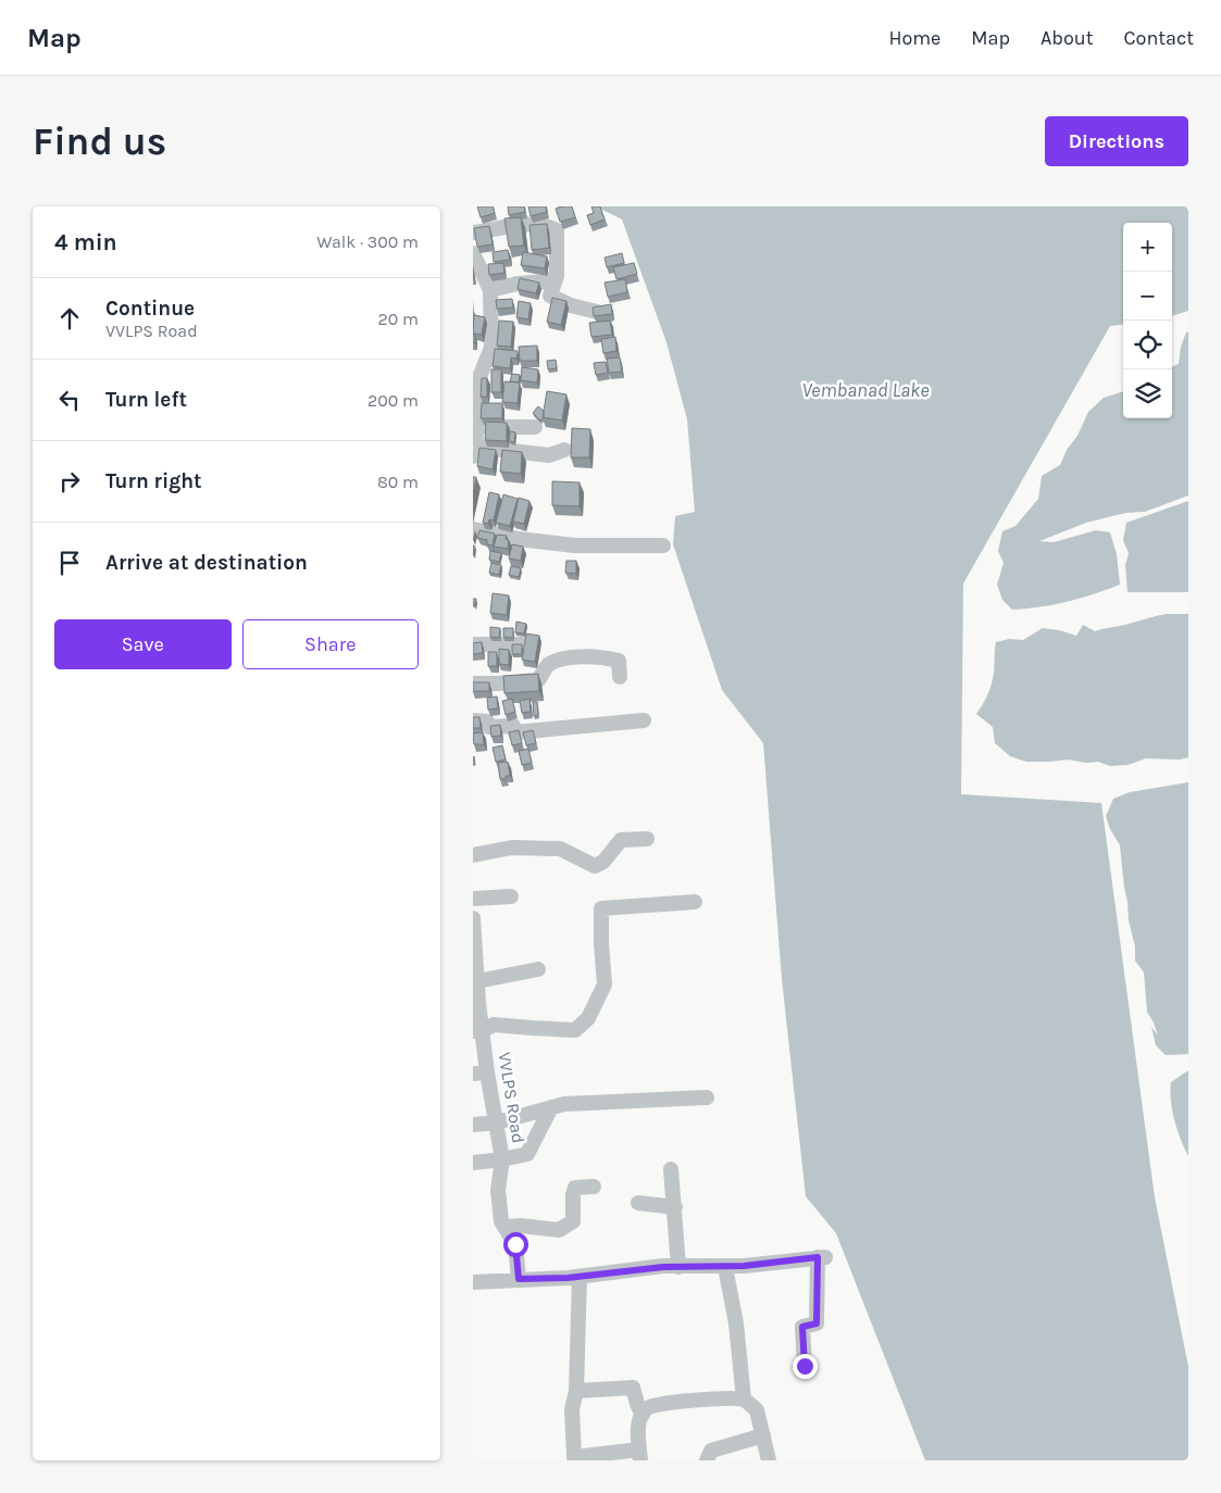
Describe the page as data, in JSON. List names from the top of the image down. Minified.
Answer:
{"streets":{"street":["VVLPS Road"]},"water":["Vembanad Lake"],"page":{"header":"Map","nav":["Home","Map","About","Contact"],"buttons":["Directions",["Save","Share"]],"title":"Find us","heading":["4 min","Walk · 300 m"],"map_buttons":["+","−"],"list":[["Continue","VVLPS Road","20 m"],["Turn left","200 m"],["Turn right","80 m"],"Arrive at destination"]}}
